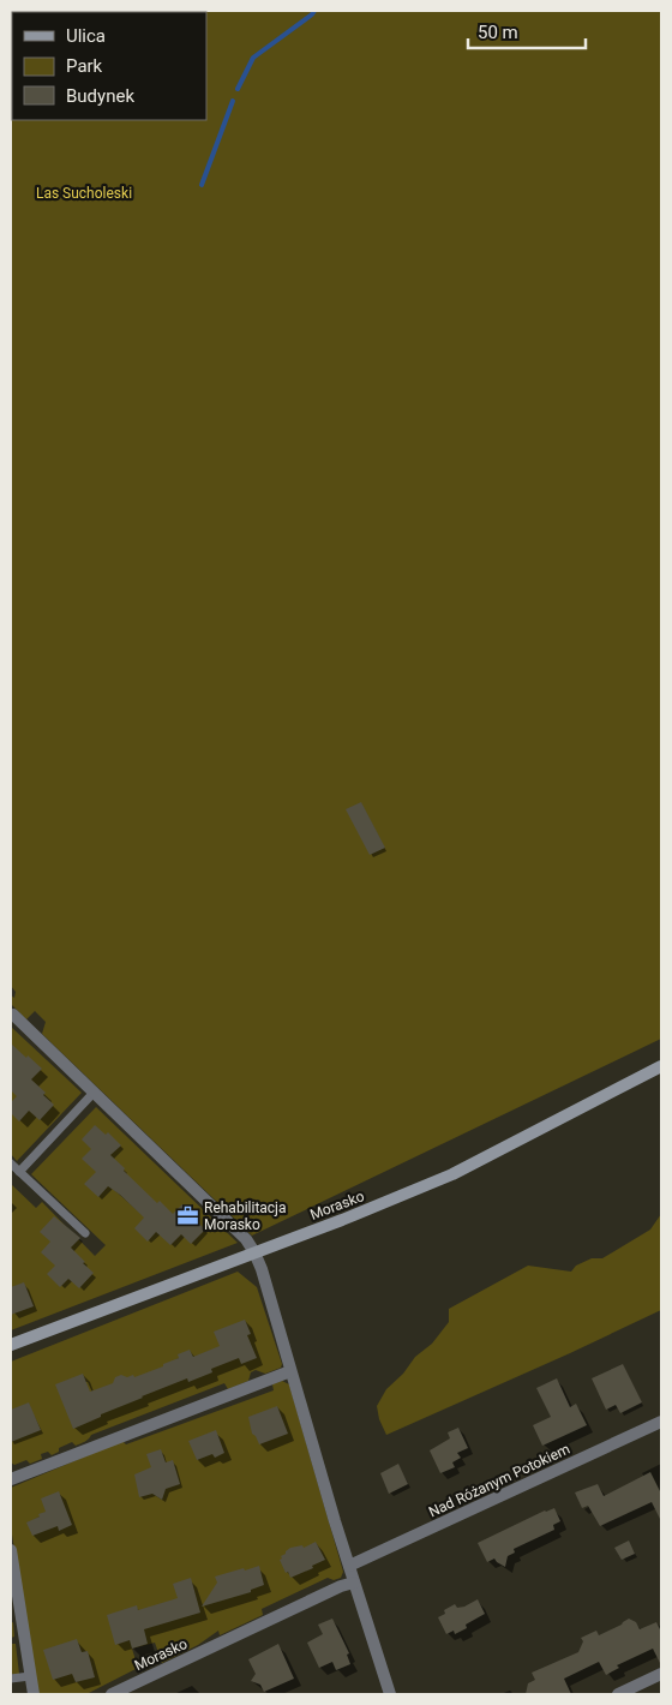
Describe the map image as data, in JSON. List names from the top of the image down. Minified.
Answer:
{"streets":{"street":["Morasko","Nad Różanym Potokiem"]},"parks":["Las Sucholeski"],"places":{"office":["Rehabilitacja Morasko"]},"legend":["Ulica","Park","Budynek"],"scale_bar":"50 m"}
